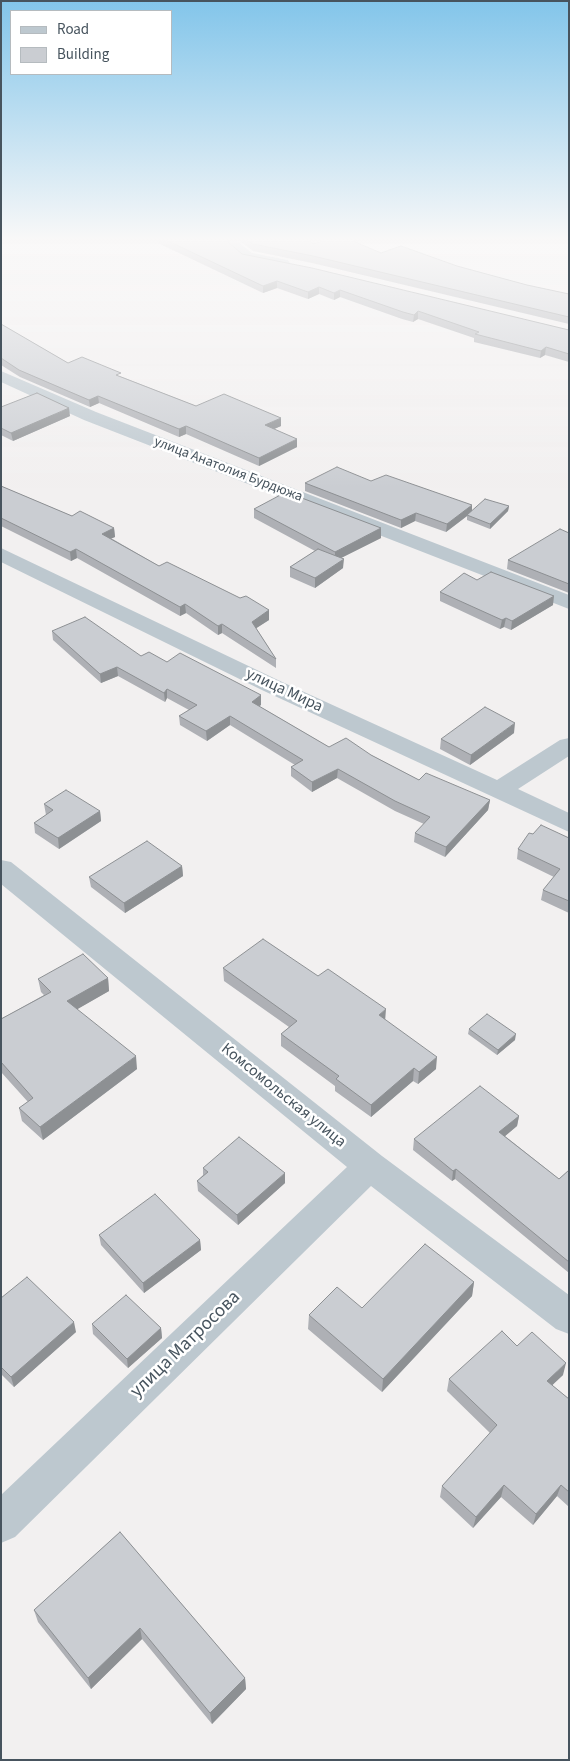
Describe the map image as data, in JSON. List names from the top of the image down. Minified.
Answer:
{"streets":{"street":["улица Анатолия Бурдюжа","улица Мира","Комсомольская улица","улица Матросова"]},"crossings":[["Комсомольская улица","улица Матросова"]],"legend":["Road","Building"]}
